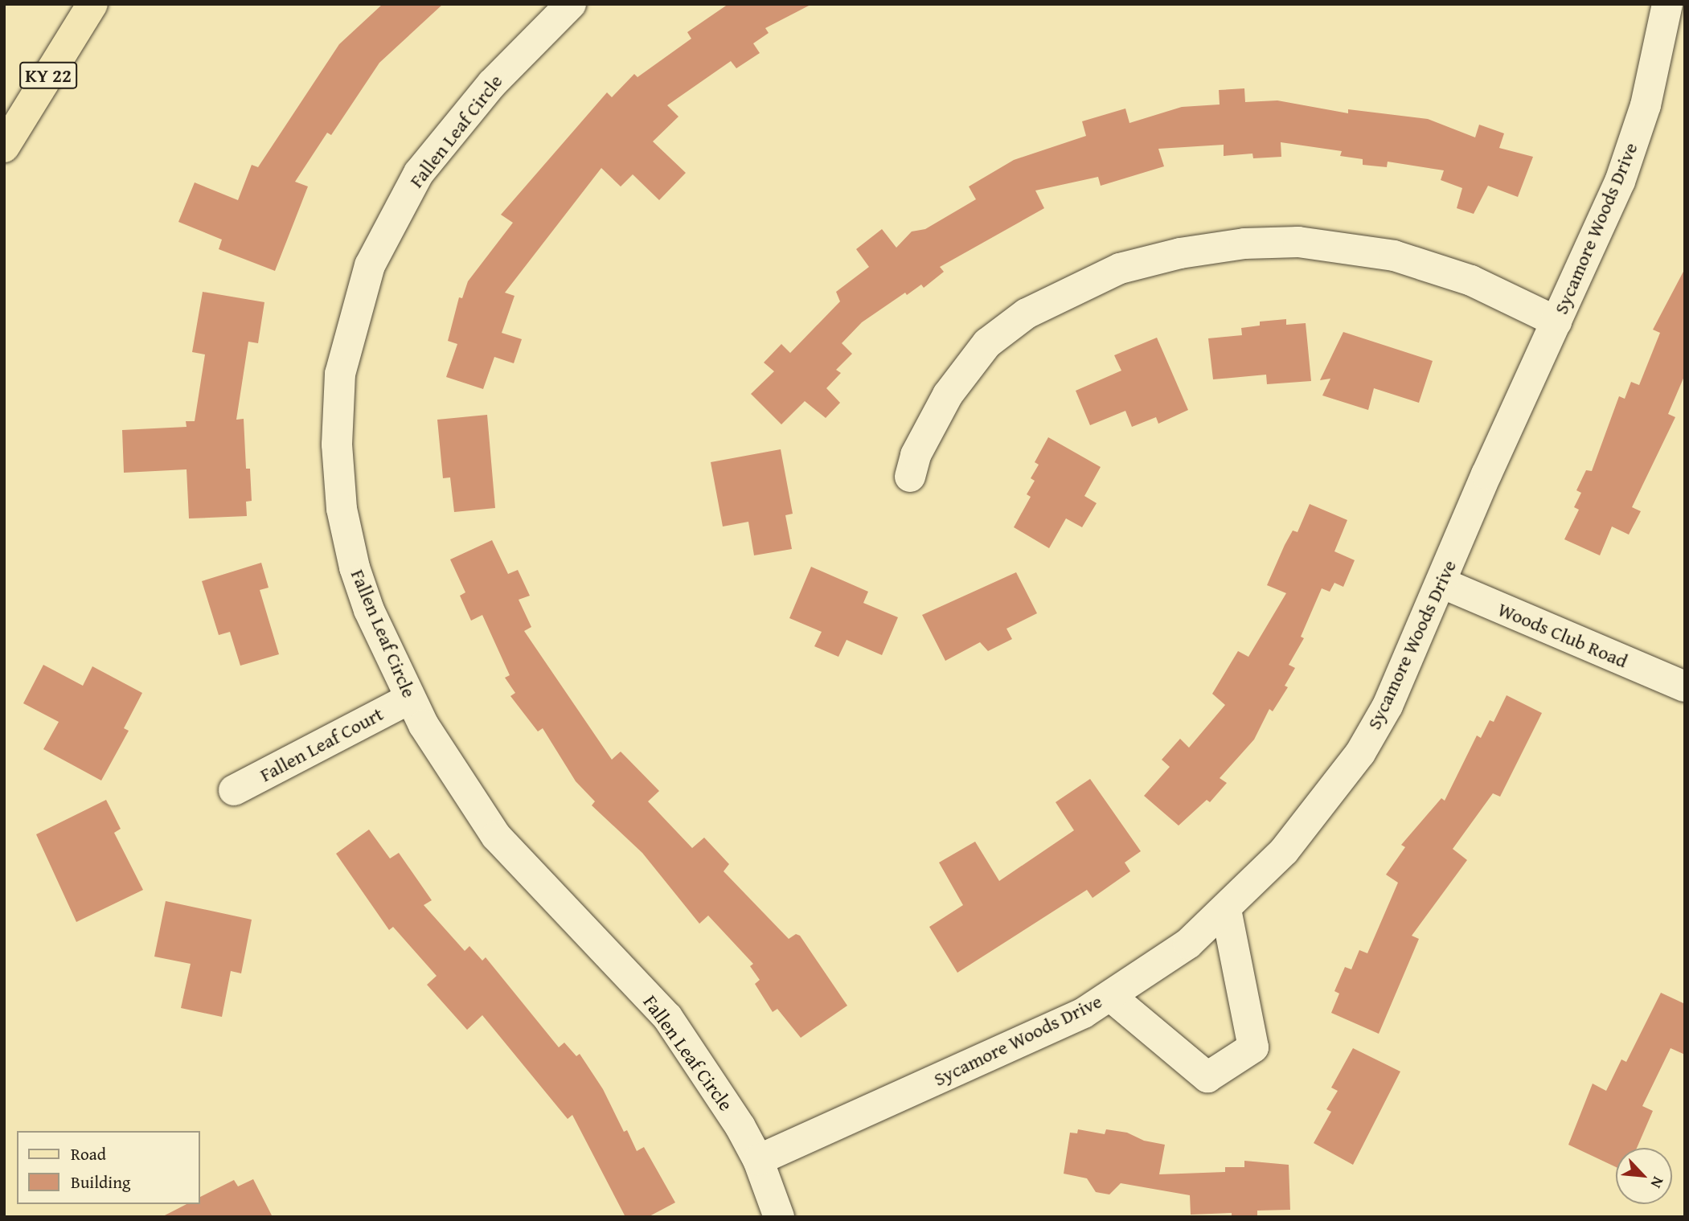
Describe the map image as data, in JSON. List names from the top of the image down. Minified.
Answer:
{"streets":{"main road":["KY 22"],"street":["Fallen Leaf Circle","Sycamore Woods Drive","Woods Club Road","Fallen Leaf Court"]},"crossings":[["Fallen Leaf Circle","Sycamore Woods Drive"],["Fallen Leaf Circle","Fallen Leaf Court"],["Sycamore Woods Drive","Woods Club Road"]],"legend":["Road","Building"],"north":"bottom right"}
